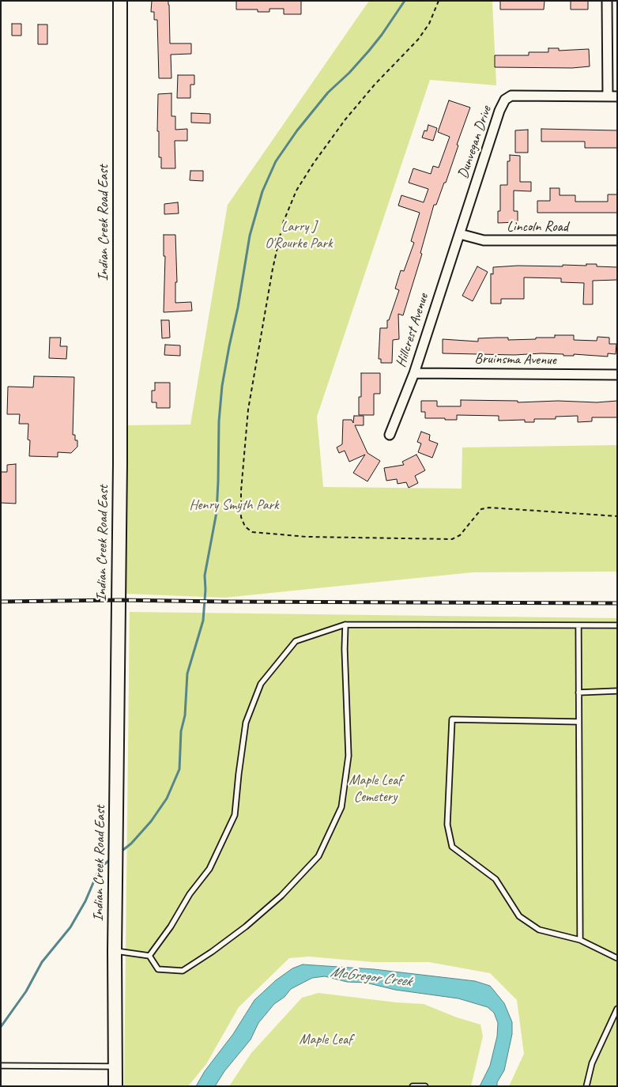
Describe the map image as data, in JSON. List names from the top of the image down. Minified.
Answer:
{"streets":{"main road":["Indian Creek Road East"],"street":["Dunvegan Drive","Lincoln Road","Hillcrest Avenue","Bruinsma Avenue"]},"crossings":[["Dunvegan Drive","Lincoln Road"],["Dunvegan Drive","Hillcrest Avenue"],["Lincoln Road","Hillcrest Avenue"],["Hillcrest Avenue","Bruinsma Avenue"]],"water":["McGregor Creek"],"parks":["Larry J O'Rourke Park","Henry Smyth Park","Maple Leaf Cemetery","Maple Leaf"]}
